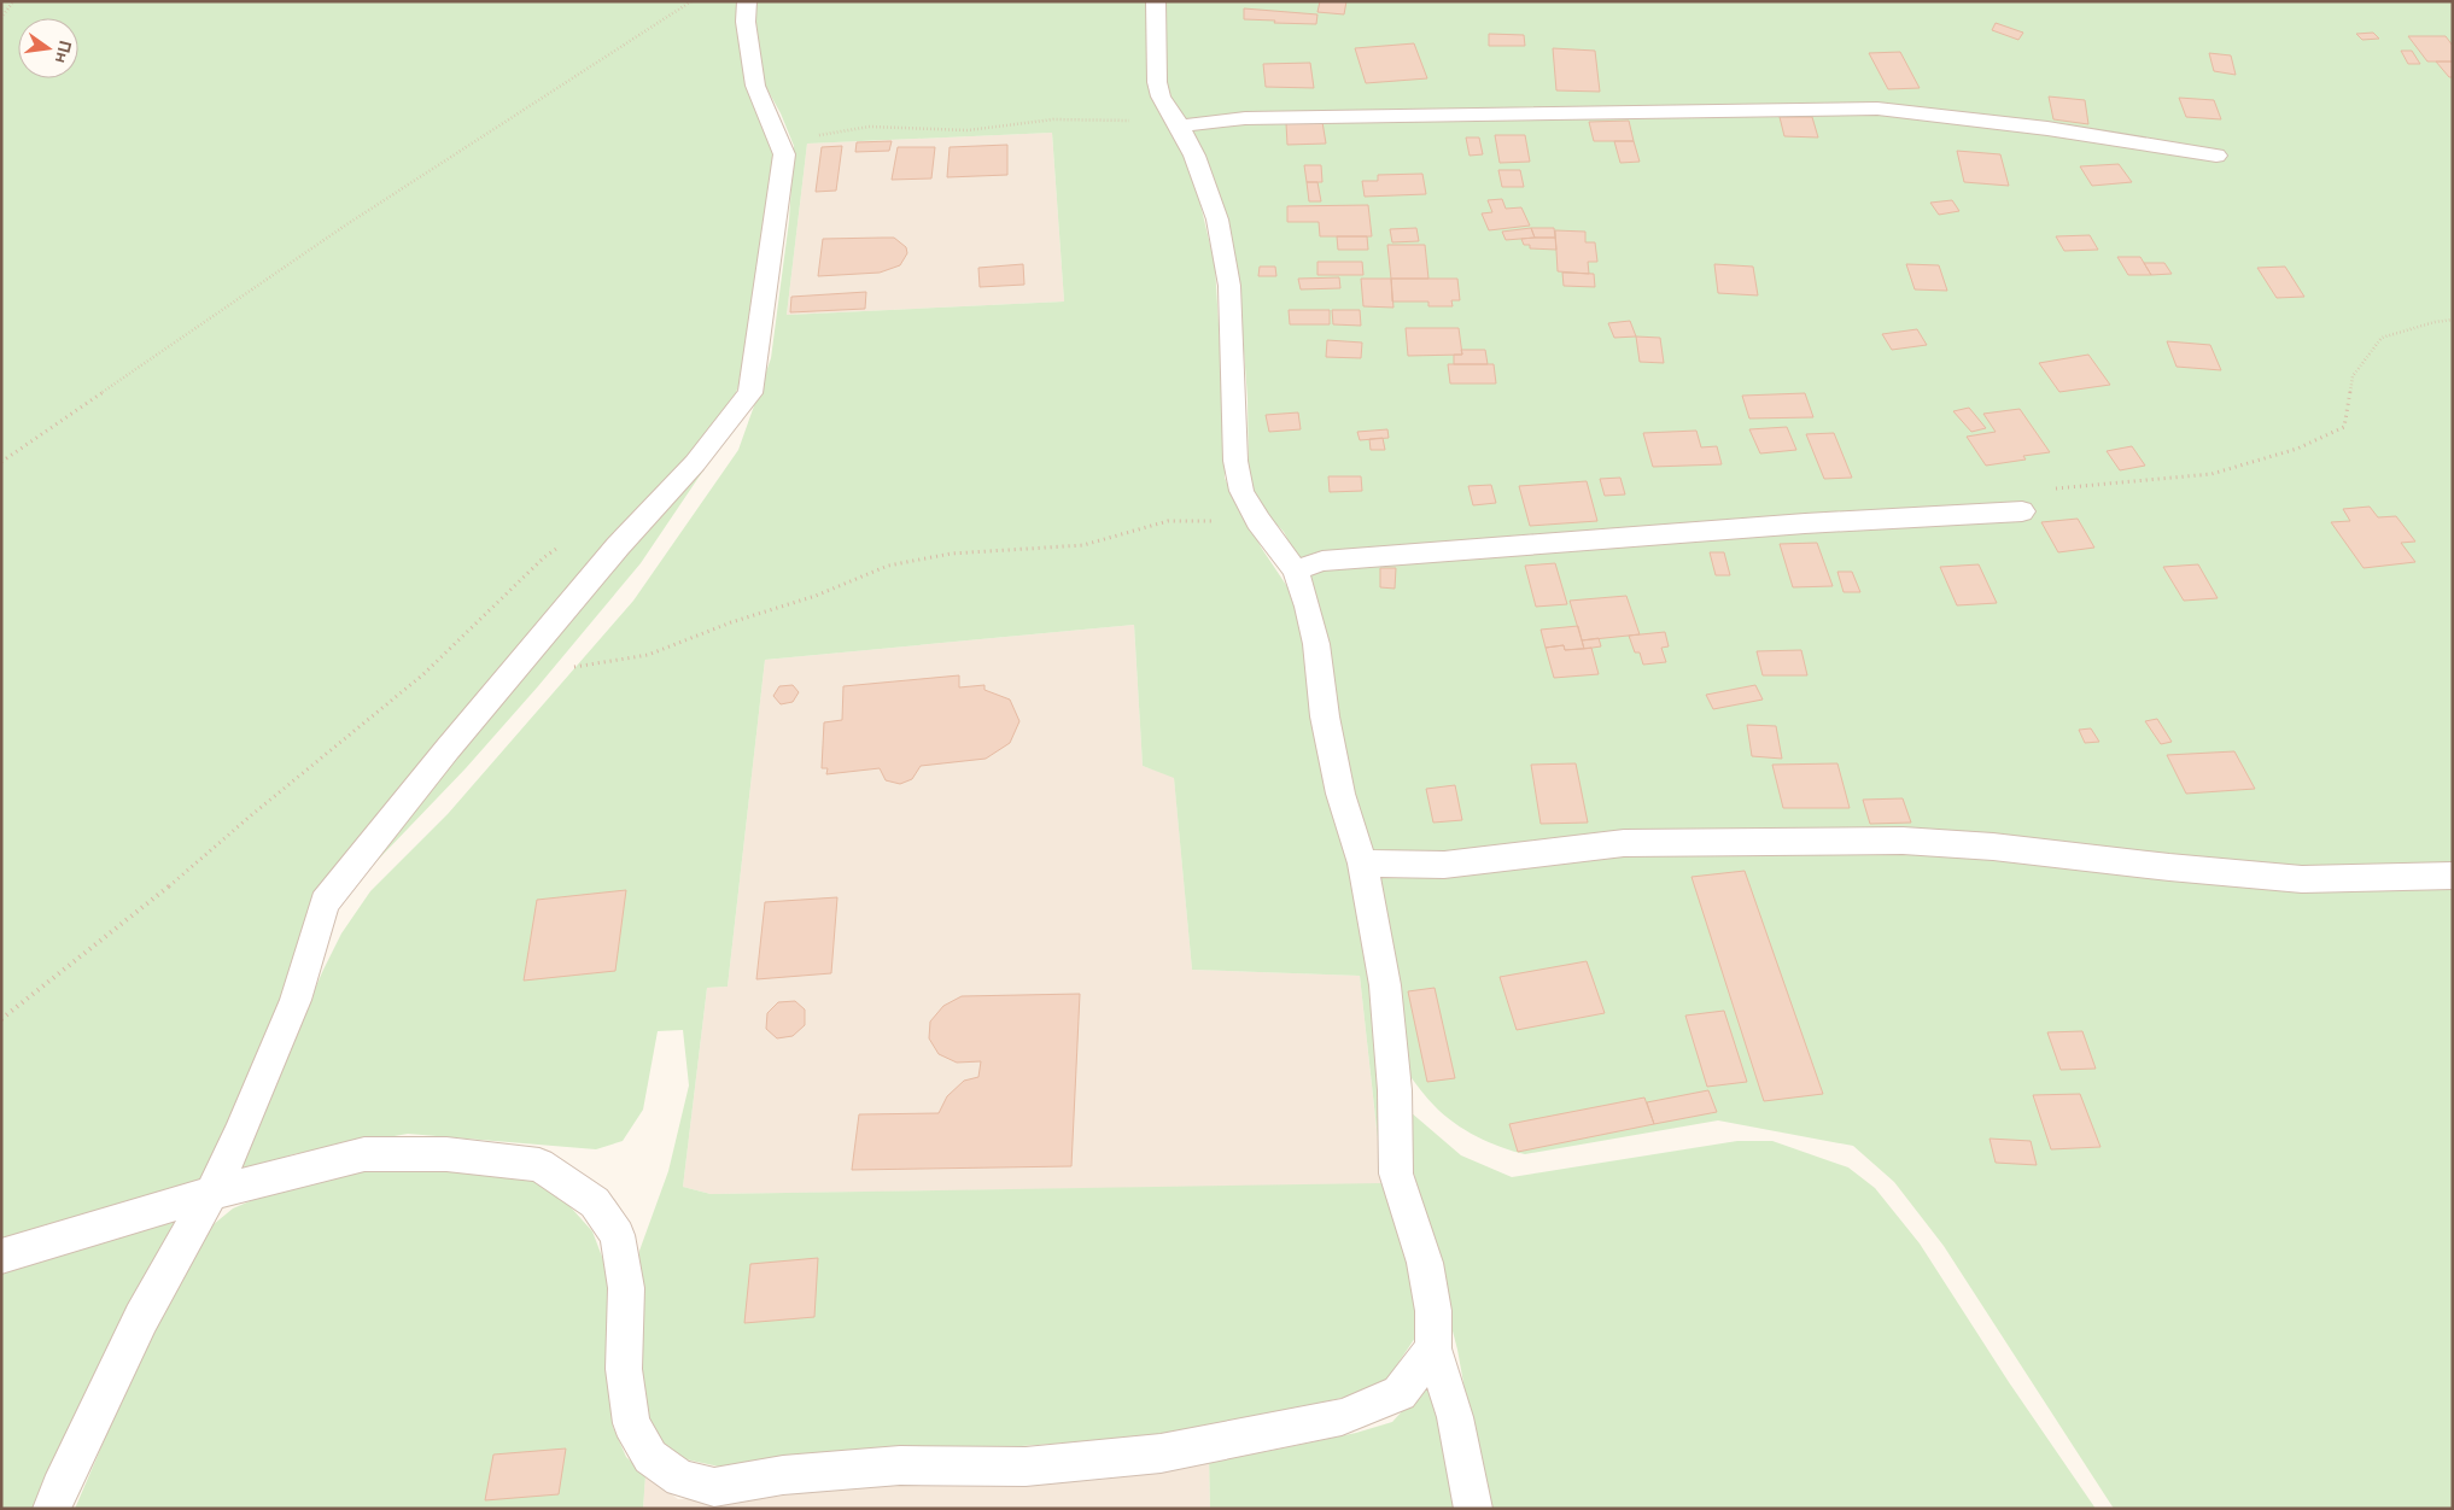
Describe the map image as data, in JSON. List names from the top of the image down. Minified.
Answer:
{"north":"right"}
